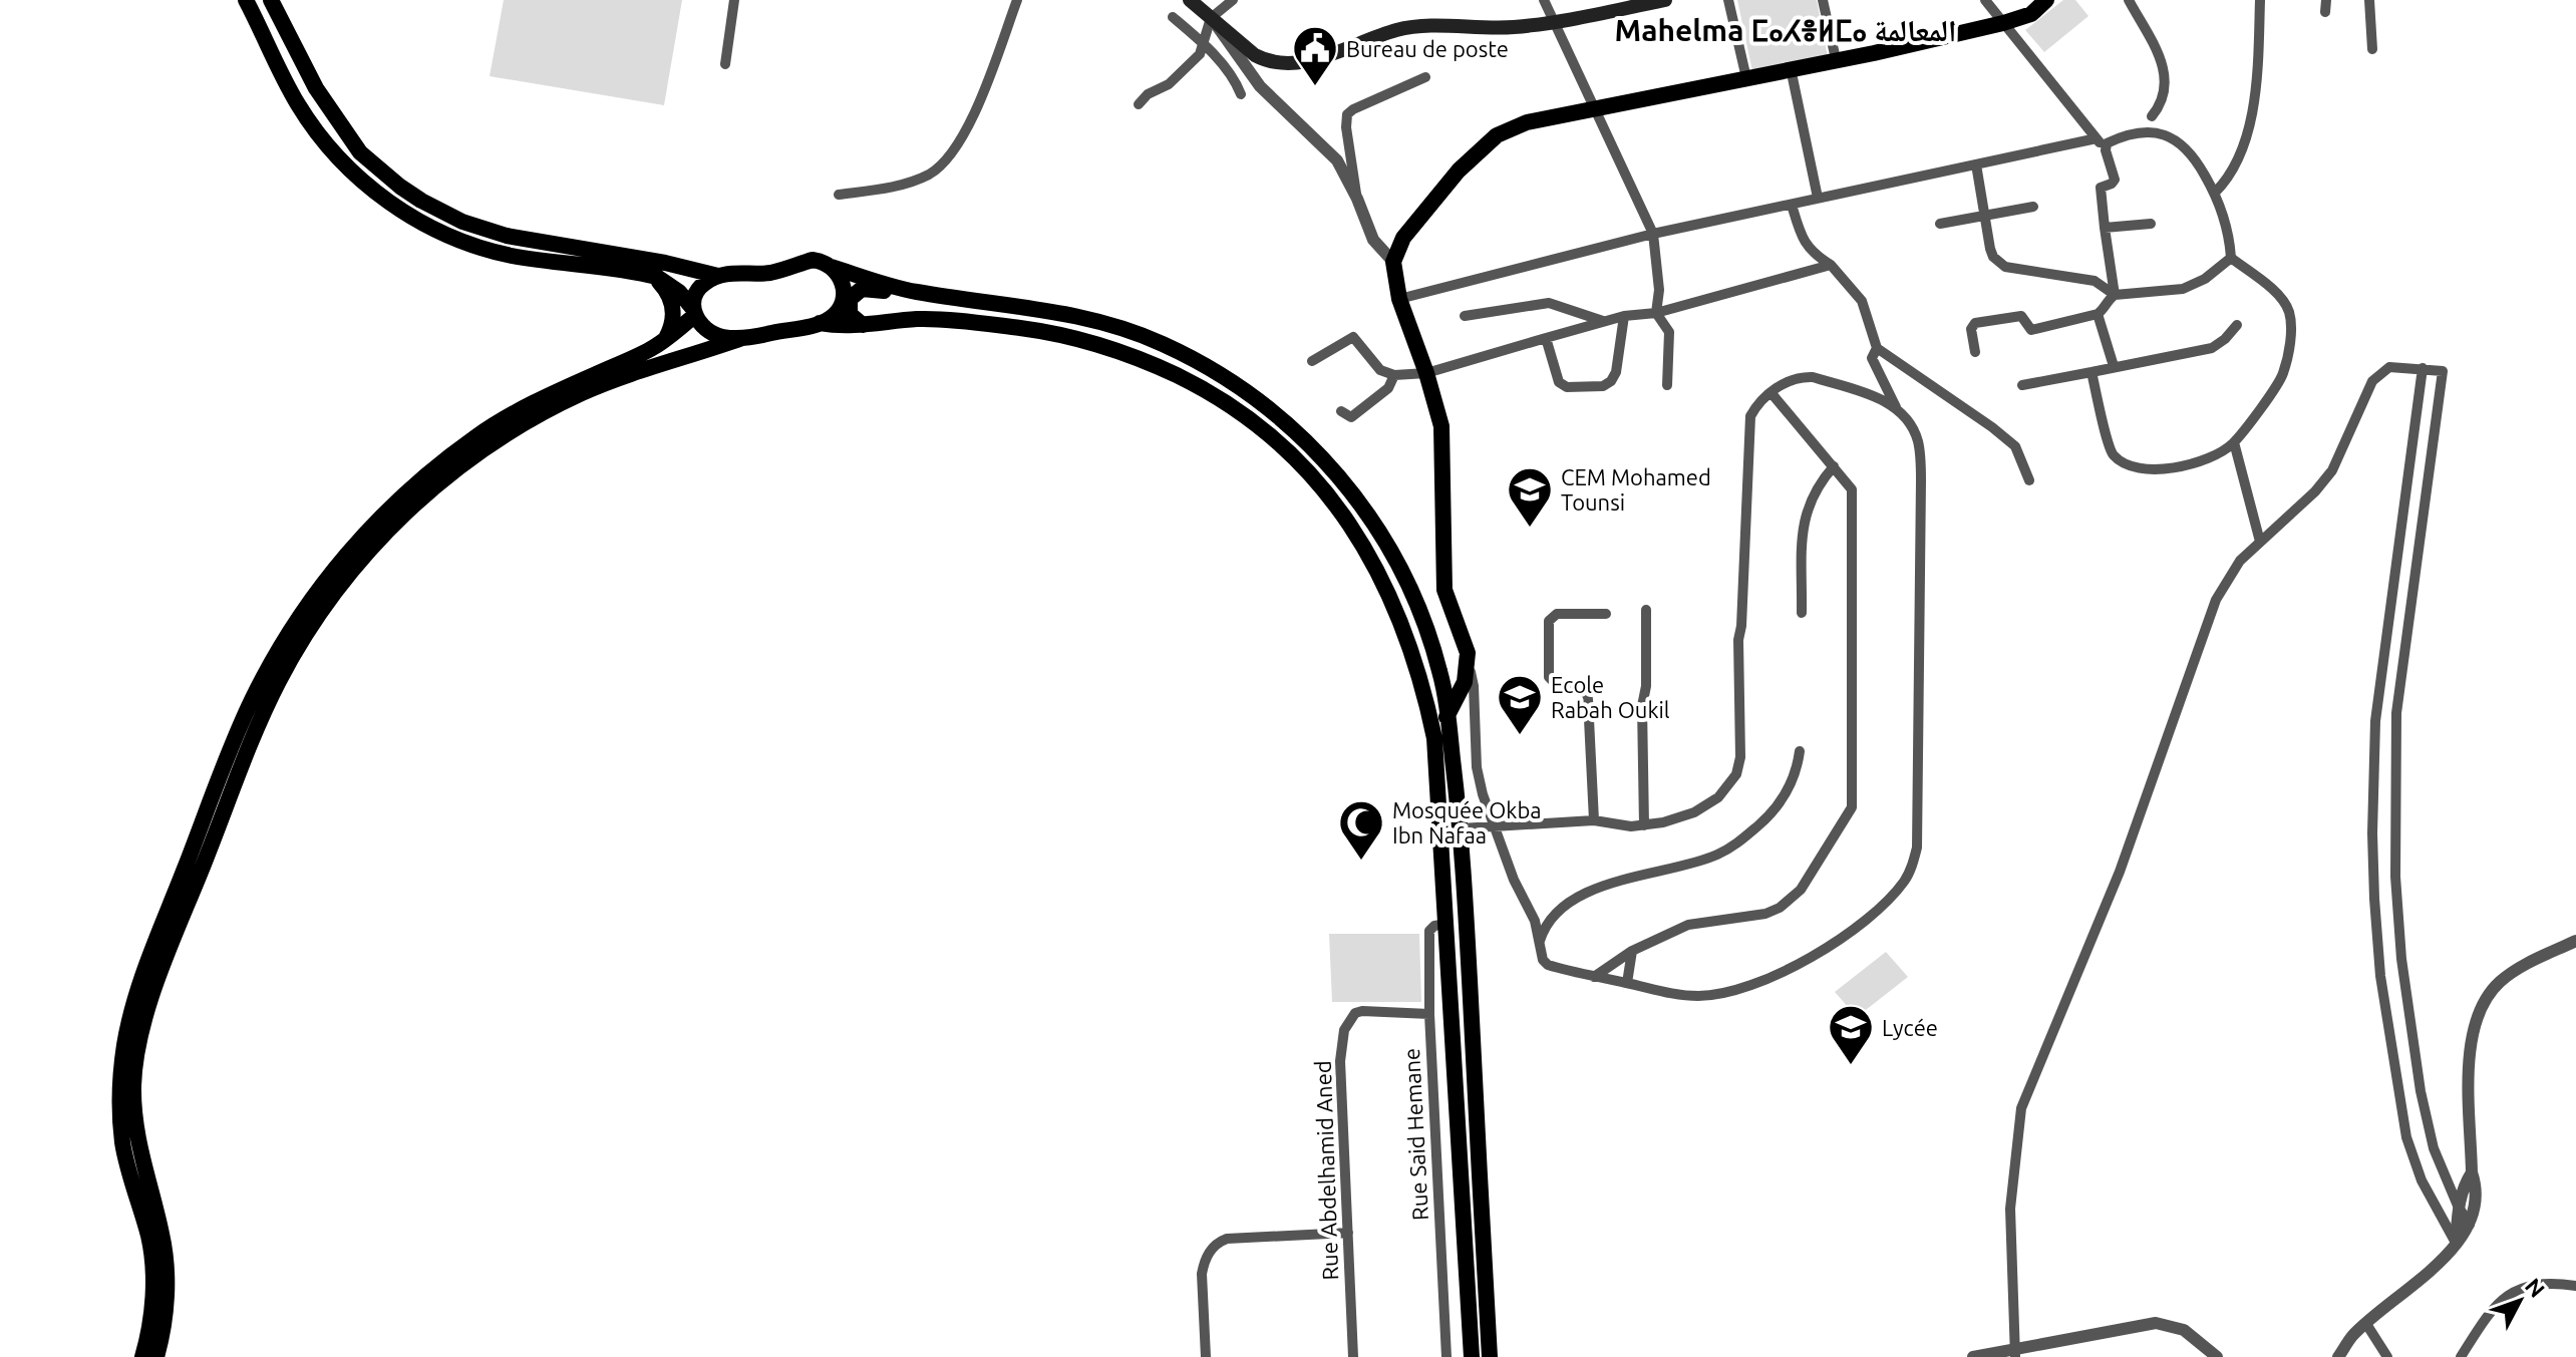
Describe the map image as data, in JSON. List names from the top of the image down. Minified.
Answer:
{"streets":{"street":["Rue Said Hemane","Rue Abdelhamid Aned"]},"crossings":[["Rue Said Hemane","Rue Abdelhamid Aned"]],"districts":["Mahelma ⵎⴰⵃⴻⵍⵎⴰ المعالمة"],"places":{"public building":["Bureau de poste"],"school or university":["CEM Mohamed Tounsi","Ecole Rabah Oukil","Lycée"],"mosque":["Mosquée Okba Ibn Nafaa"]},"north":"top right"}
